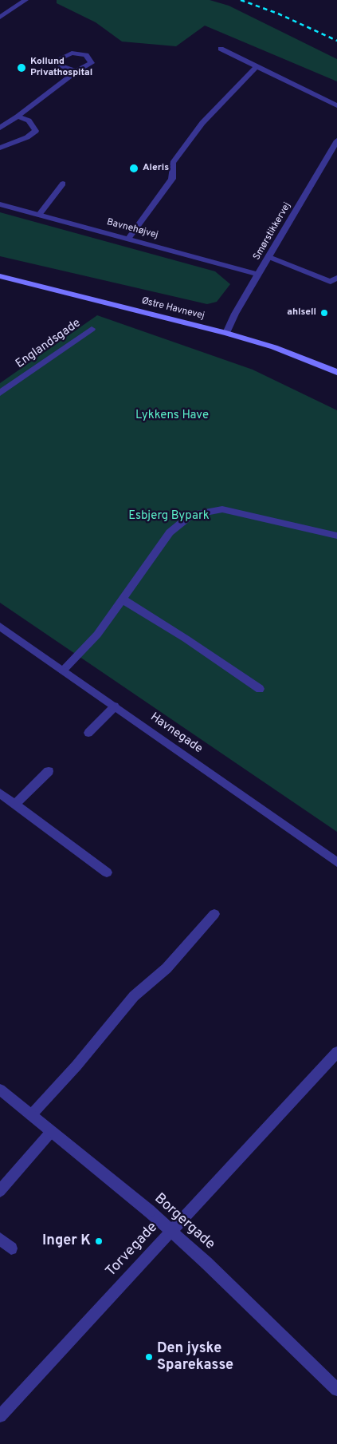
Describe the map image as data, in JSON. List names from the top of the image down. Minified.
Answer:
{"streets":{"main road":["Østre Havnevej"],"street":["Bavnehøjvej","Smørstikkervej","Englandsgade","Havnegade","Borgergade","Torvegade"]},"crossings":[["Bavnehøjvej","Smørstikkervej"],["Smørstikkervej","Østre Havnevej"],["Borgergade","Torvegade"]],"parks":["Lykkens Have","Esbjerg Bypark"],"places":["Kollund Privathospital","Aleris","ahlsell","Inger K","Den jyske Sparekasse"]}
